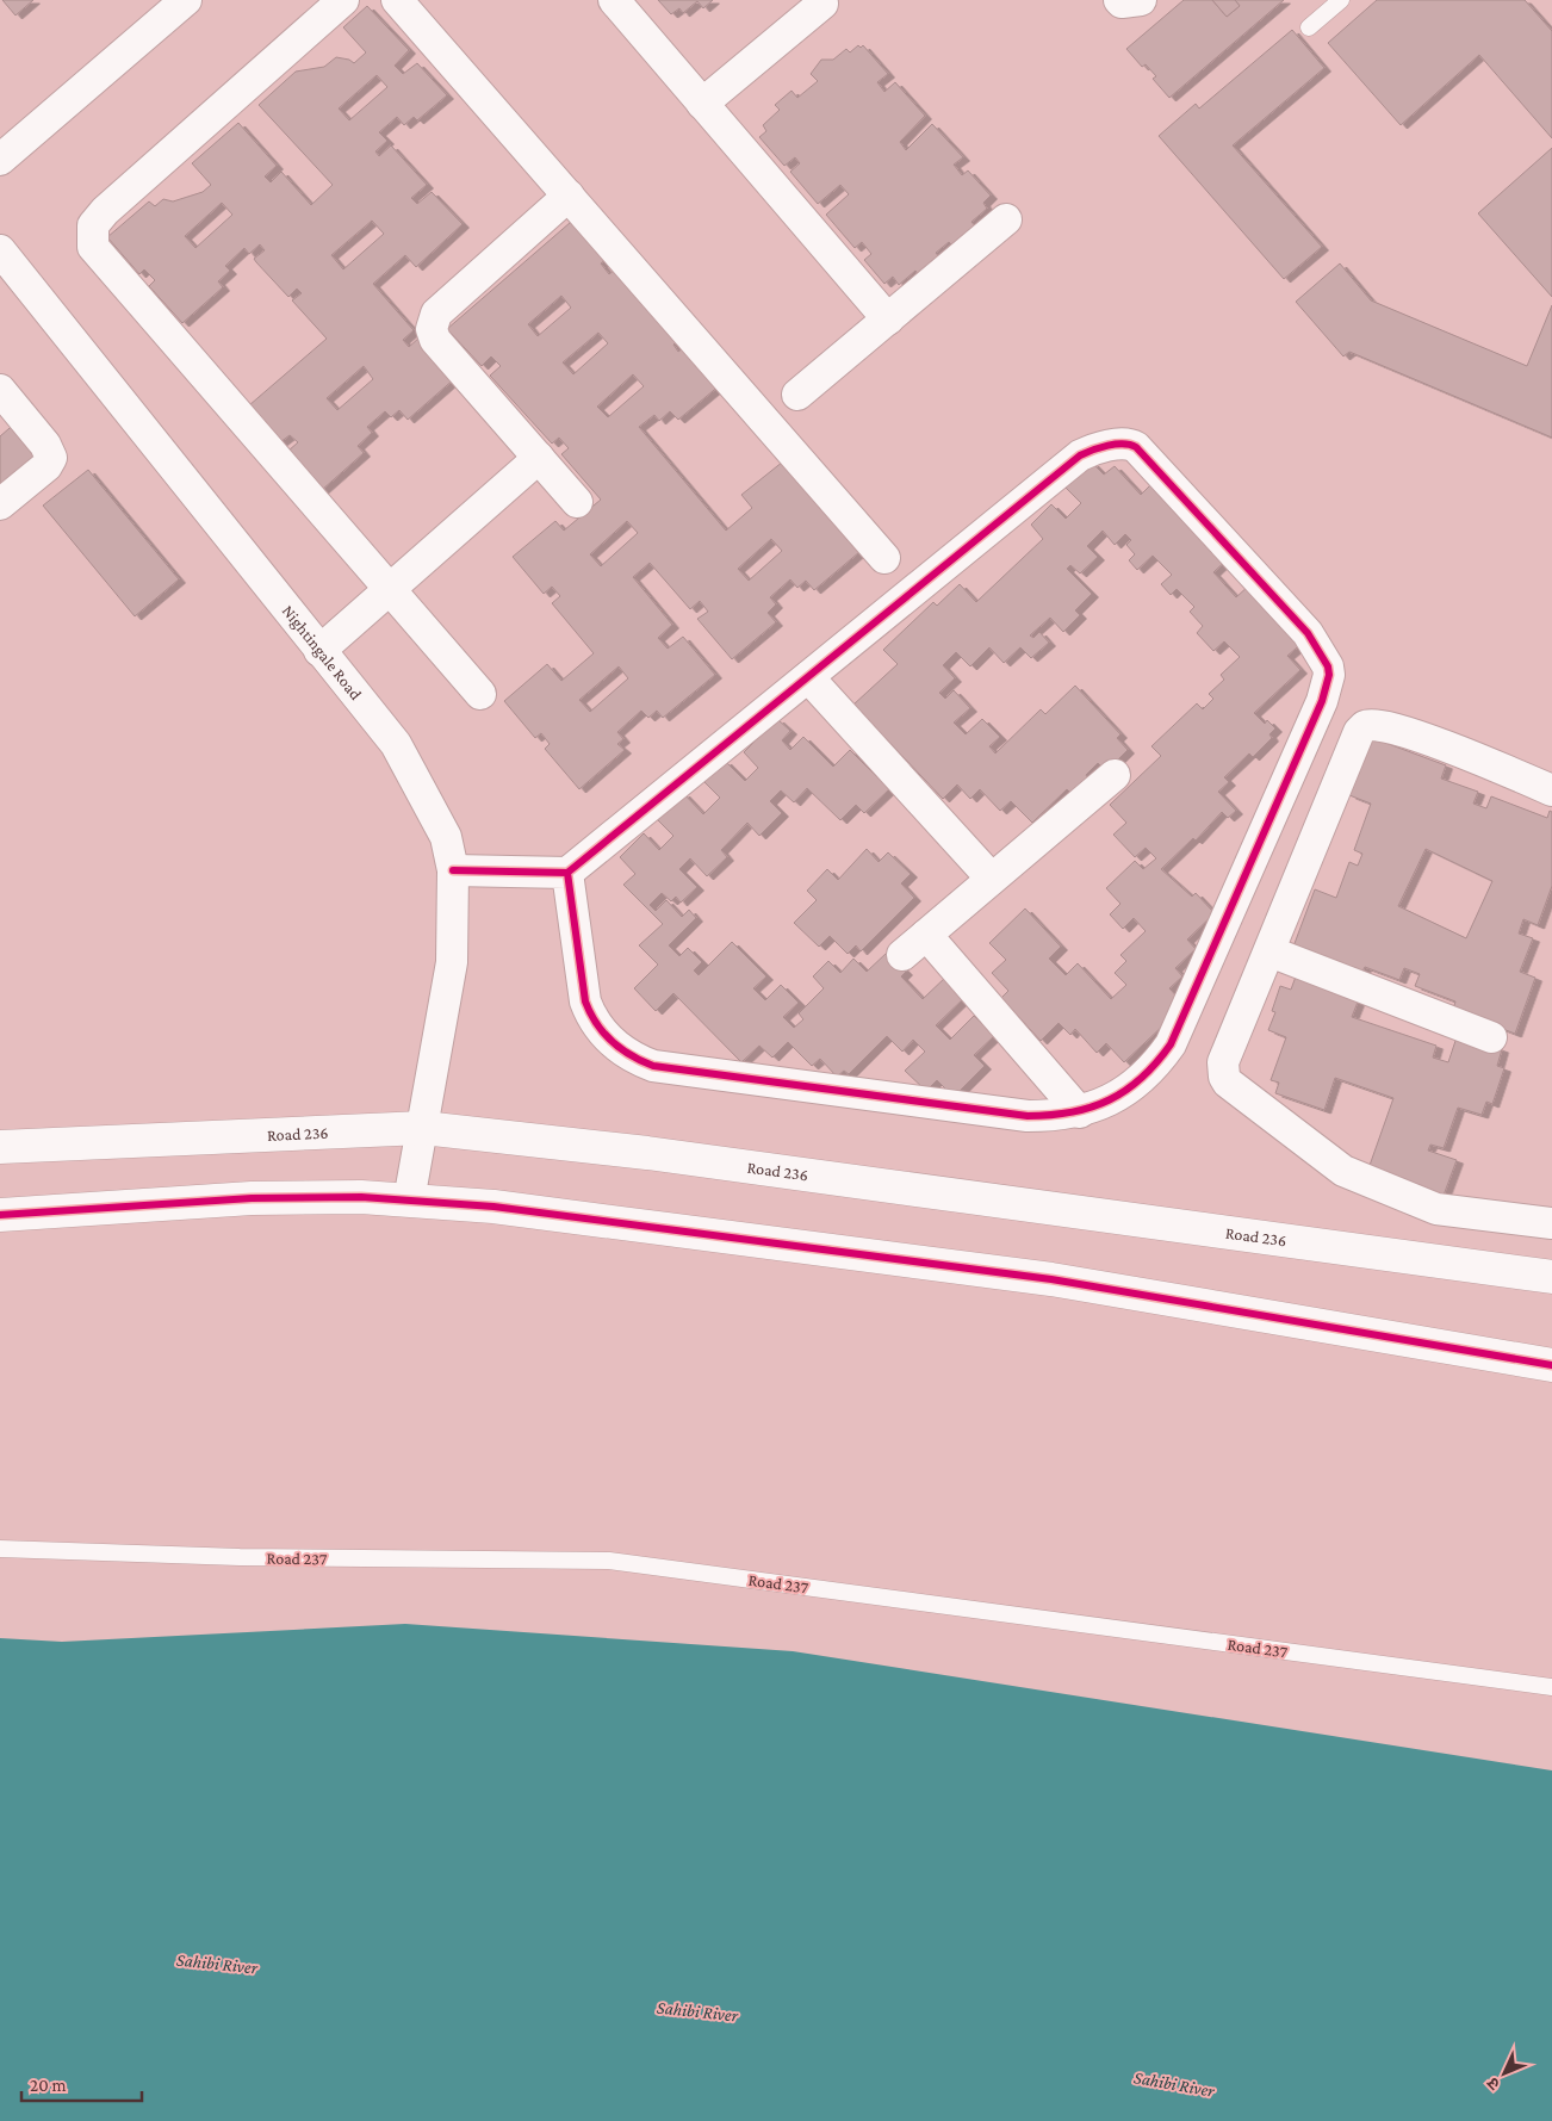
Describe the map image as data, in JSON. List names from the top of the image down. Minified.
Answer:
{"streets":{"street":["Nightingale Road","Road 236"],"lane":["Road 237"]},"crossings":[["Nightingale Road","Road 236"]],"water":["Sahibi River"],"scale_bar":"20 m","north":"bottom left"}
